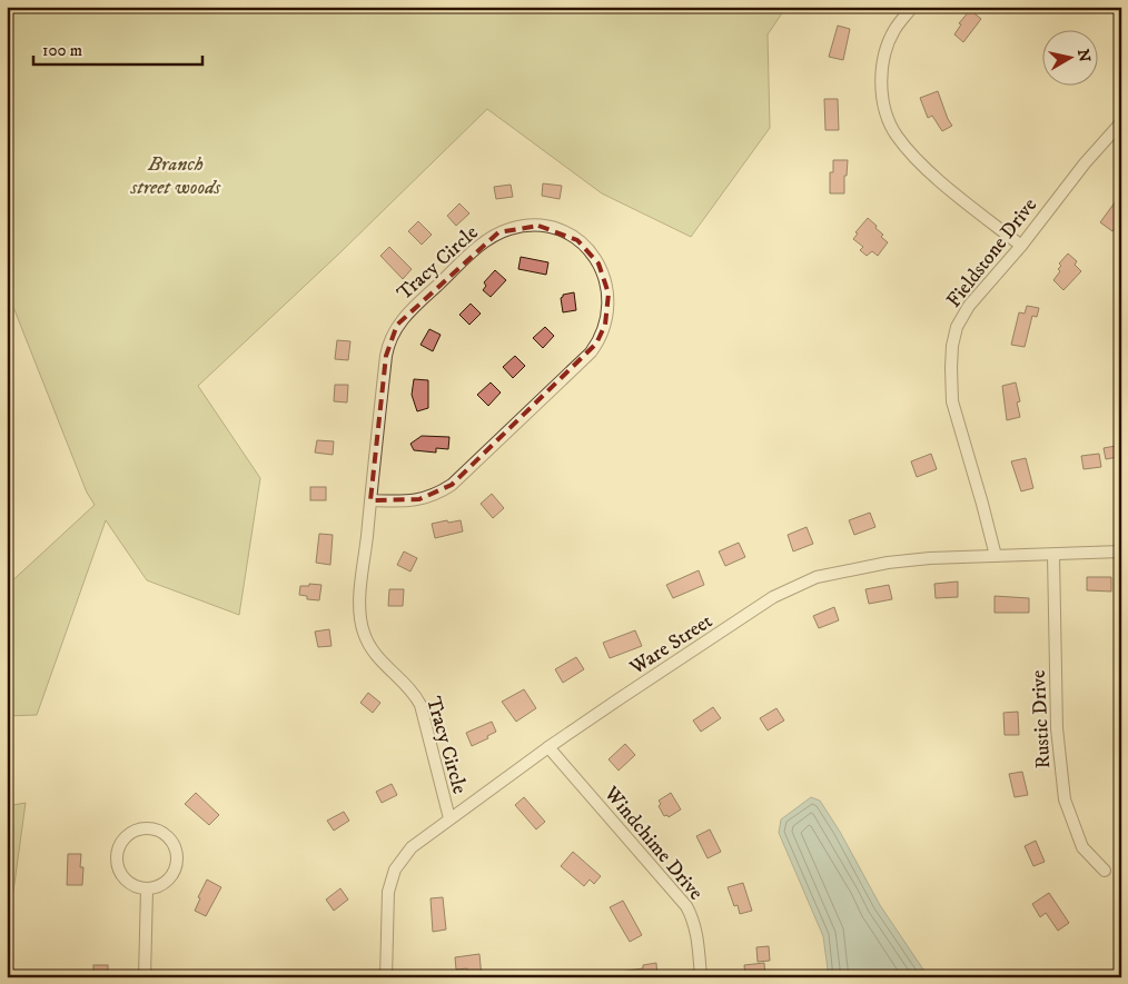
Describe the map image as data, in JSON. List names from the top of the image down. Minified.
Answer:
{"streets":{"street":["Fieldstone Drive","Tracy Circle","Ware Street","Rustic Drive","Windchime Drive"]},"crossings":[["Fieldstone Drive","Ware Street"],["Tracy Circle","Ware Street"],["Ware Street","Rustic Drive"],["Ware Street","Windchime Drive"]],"parks":["Branch street woods"],"scale_bar":"100 m","north":"right"}
